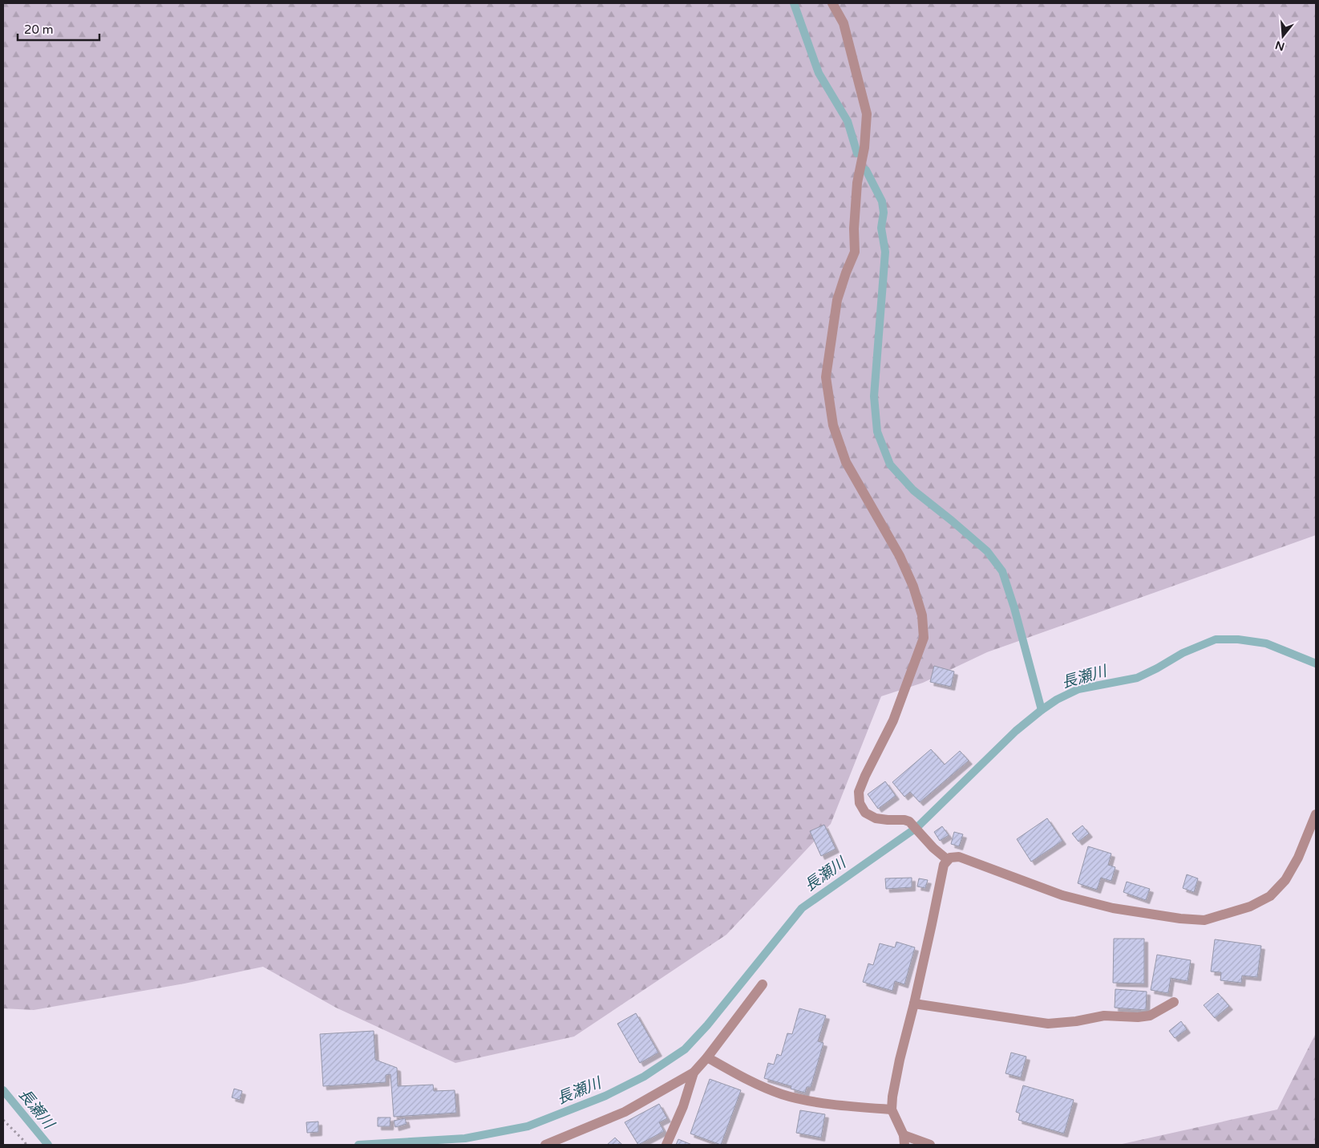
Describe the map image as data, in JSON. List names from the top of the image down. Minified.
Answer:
{"water":["長瀬川"],"scale_bar":"20 m","north":"bottom"}
